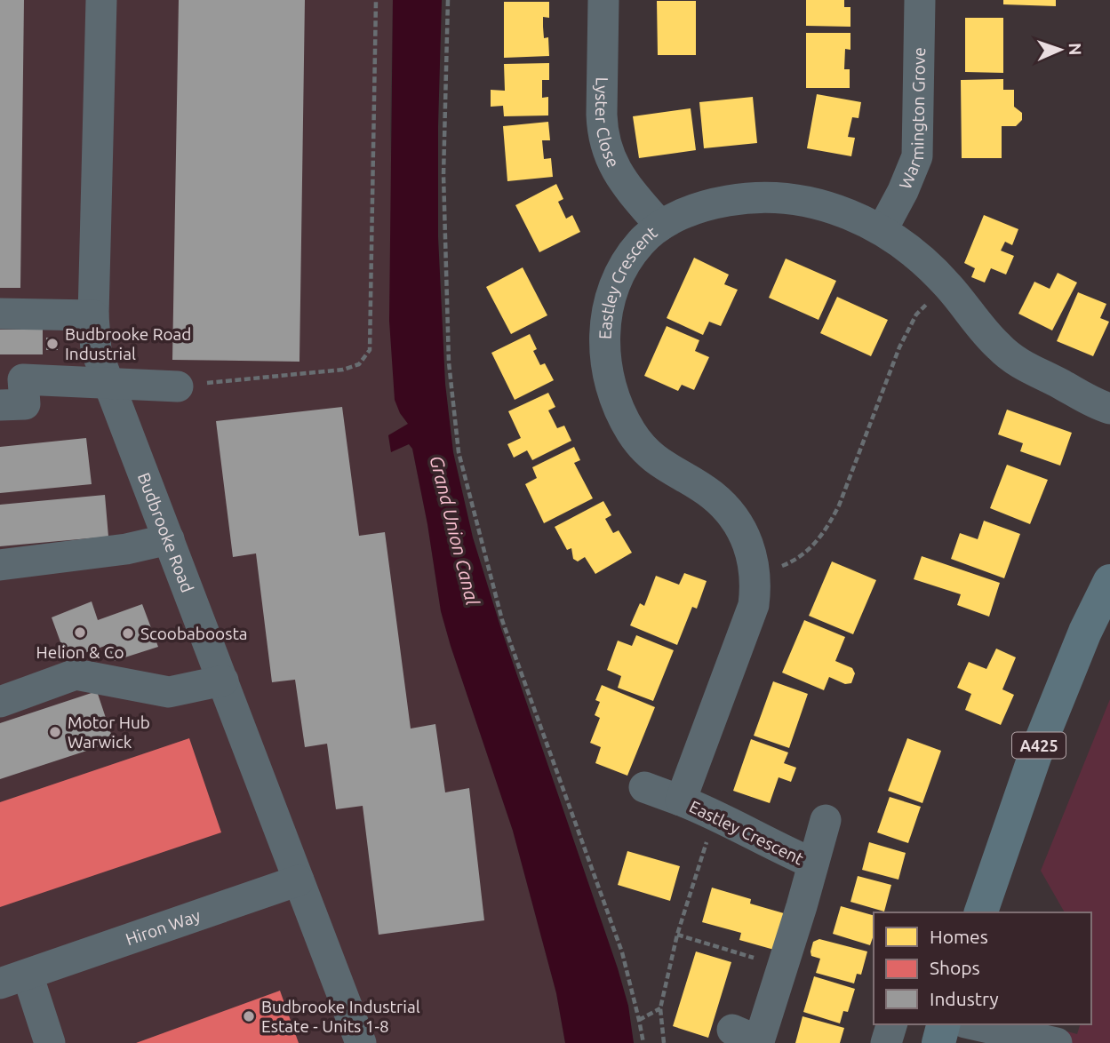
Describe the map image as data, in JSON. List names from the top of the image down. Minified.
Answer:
{"streets":{"main road":["A425"],"street":["Warmington Grove","Lyster Close","Eastley Crescent","Budbrooke Road","Hiron Way"]},"crossings":[["Warmington Grove","Eastley Crescent"],["Lyster Close","Eastley Crescent"],["Budbrooke Road","Hiron Way"]],"water":["Grand Union Canal"],"places":["Budbrooke Road Industrial","Helion & Co","Scoobaboosta","Motor Hub Warwick","Budbrooke Industrial Estate - Units 1-8"],"legend":["Homes","Shops","Industry"],"north":"right"}
